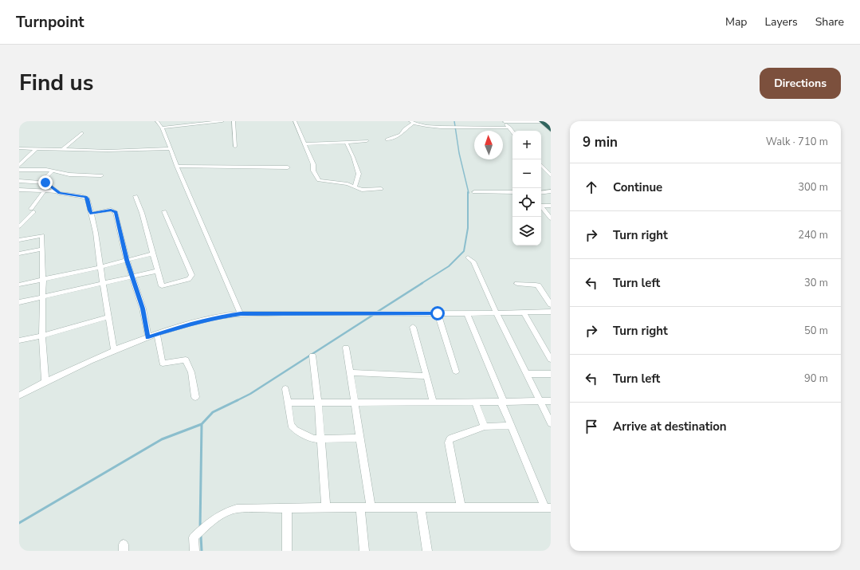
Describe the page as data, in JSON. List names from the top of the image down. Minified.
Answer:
{"north":"top","page":{"header":"Turnpoint","nav":["Map","Layers","Share"],"title":"Find us","buttons":"Directions","heading":["9 min","Walk · 710 m"],"map_buttons":["+","−"],"list":[["Continue","300 m"],["Turn right","240 m"],["Turn left","30 m"],["Turn right","50 m"],["Turn left","90 m"],"Arrive at destination"]}}
